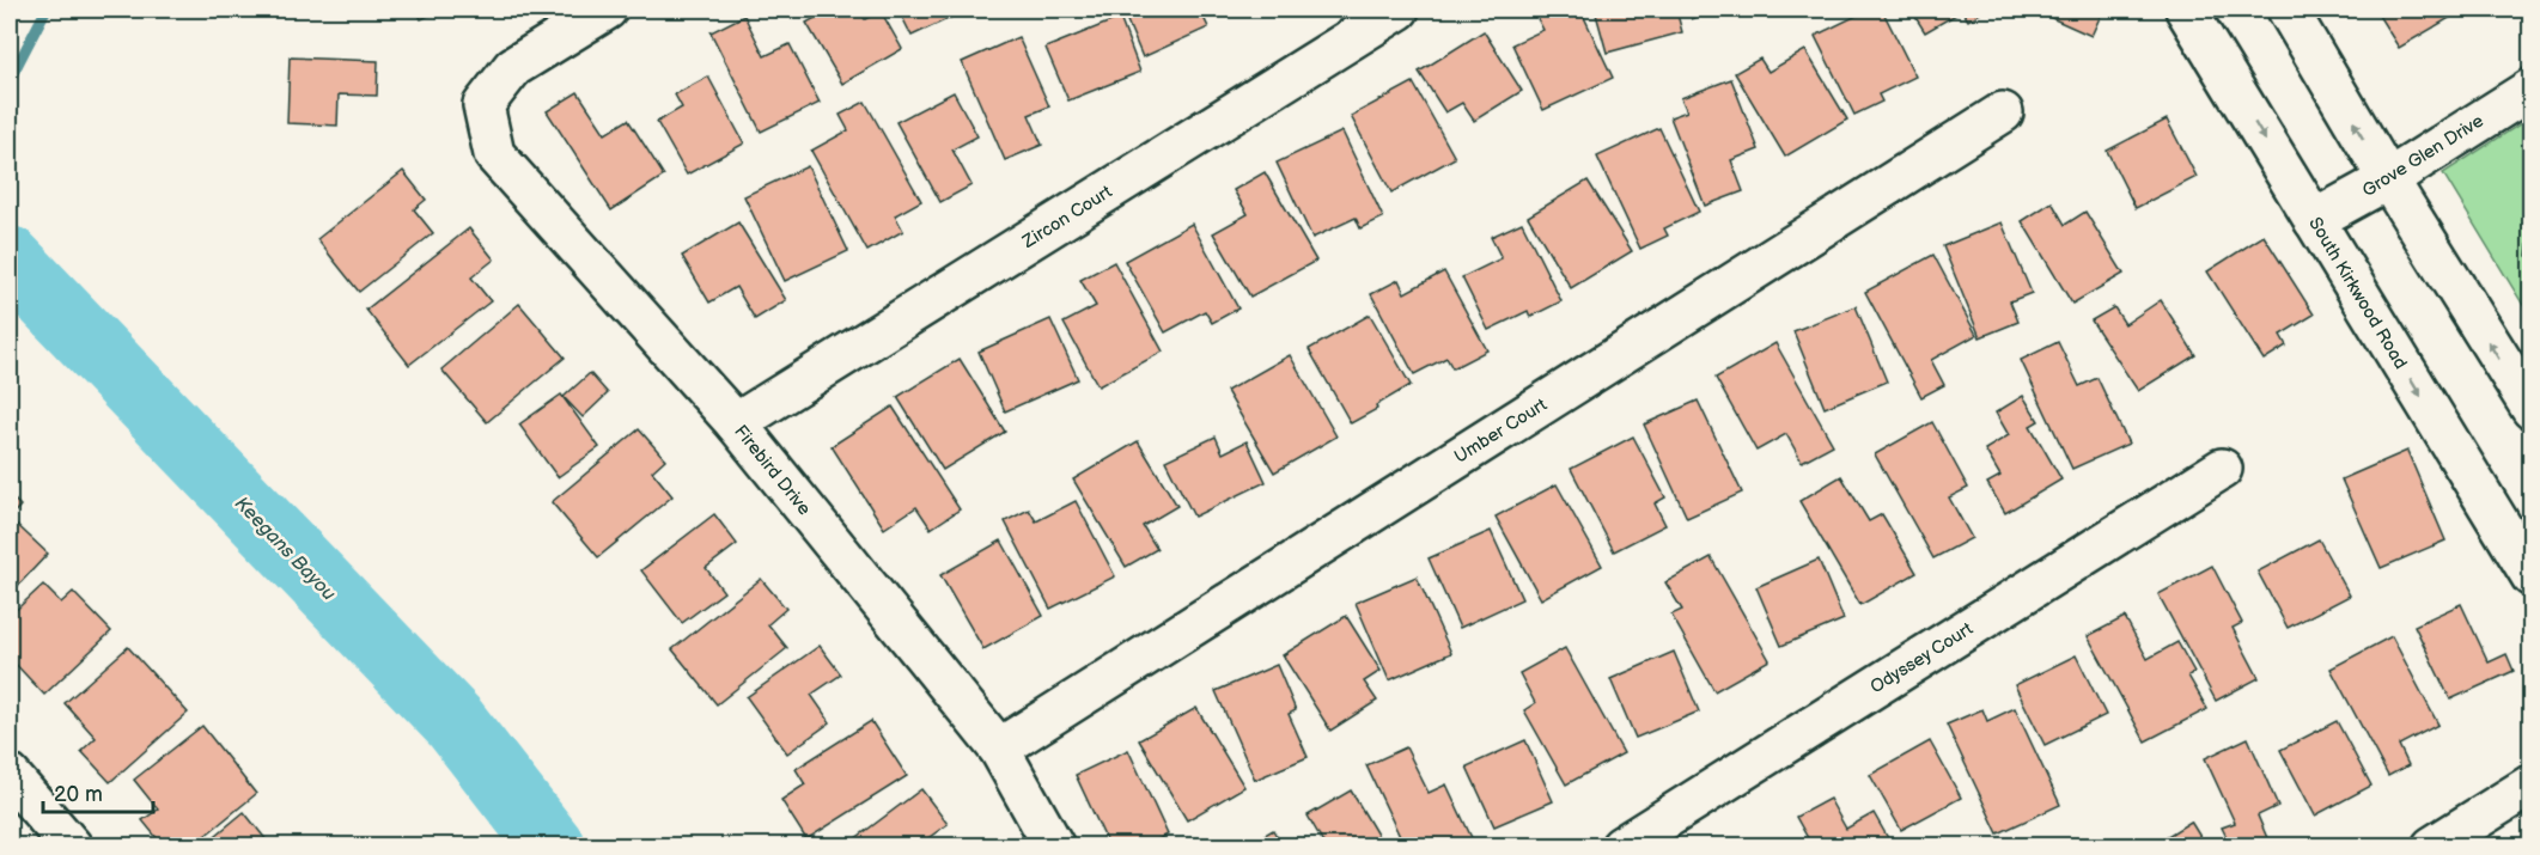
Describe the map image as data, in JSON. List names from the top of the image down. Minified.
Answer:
{"streets":{"street":["Grove Glen Drive","Zircon Court","South Kirkwood Road","Umber Court","Firebird Drive","Odyssey Court"]},"crossings":[["Grove Glen Drive","South Kirkwood Road"],["Zircon Court","Firebird Drive"],["Umber Court","Firebird Drive"]],"water":["Keegans Bayou"],"scale_bar":"20 m"}
